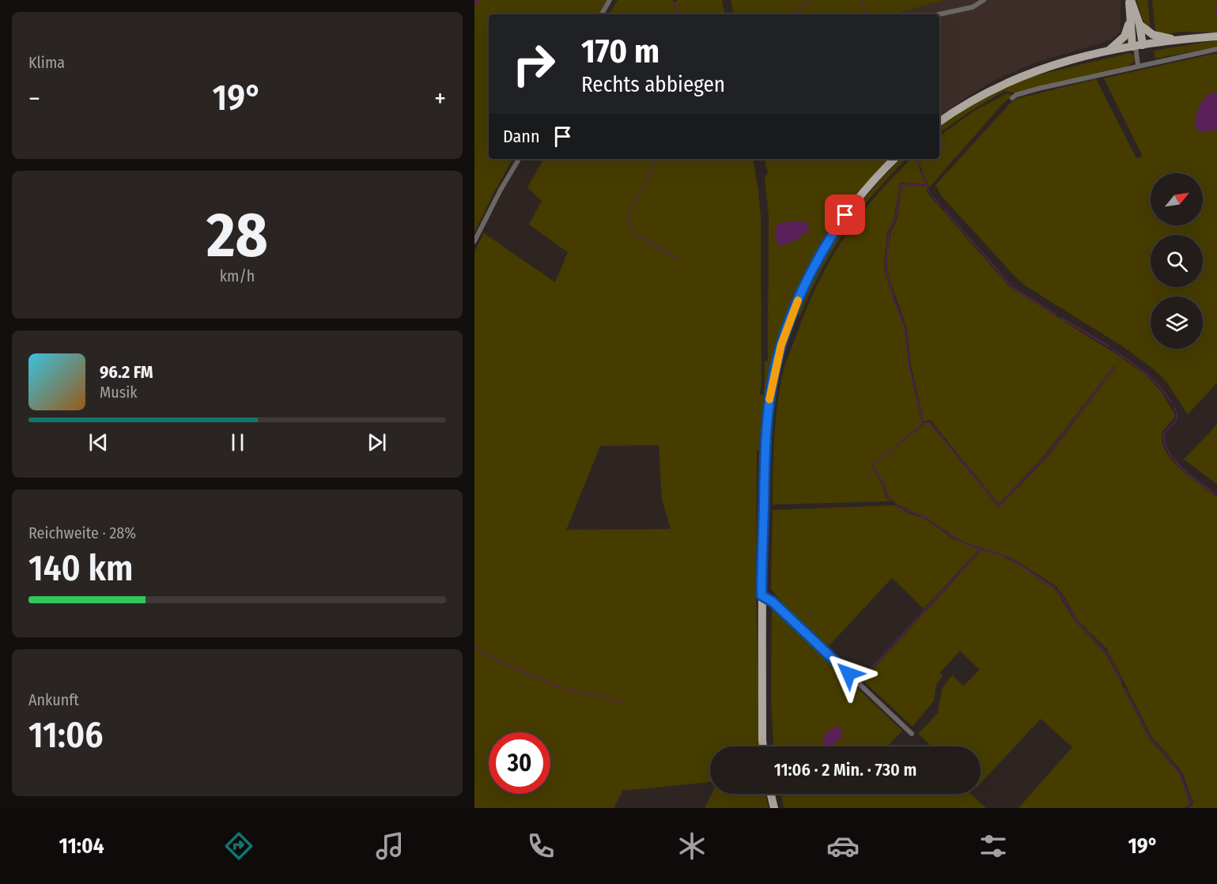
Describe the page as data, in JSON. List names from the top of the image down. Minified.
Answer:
{"north":"top right","page":{"tile":["Klima",["28","km/h"],["Reichweite · 28%","140 km"],["Ankunft","11:06"]],"turn":["170 m","Rechts abbiegen"],"heat":["−","19°","+"],"then":"Dann","song":["96.2 FM","Musik"],"limit":"30","trip":"11:06 · 2 Min. · 730 m","tabs":["11:04","19°"]}}
